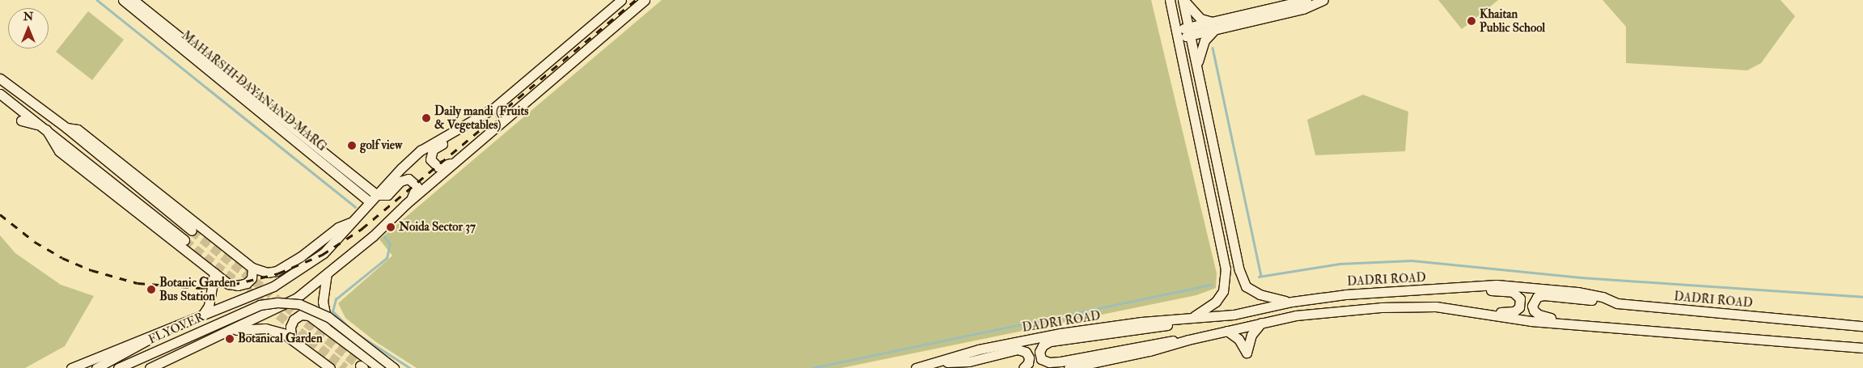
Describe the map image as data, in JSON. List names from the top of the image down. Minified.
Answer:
{"streets":{"main road":["MAHARSHI DAYANAND MARG","DADRI ROAD","FLYOVER"]},"places":["Khaitan Public School","Daily mandi (Fruits & Vegetables)","golf view","Noida Sector 37","Botanic Garden Bus Station","Botanical Garden"],"north":"top"}
